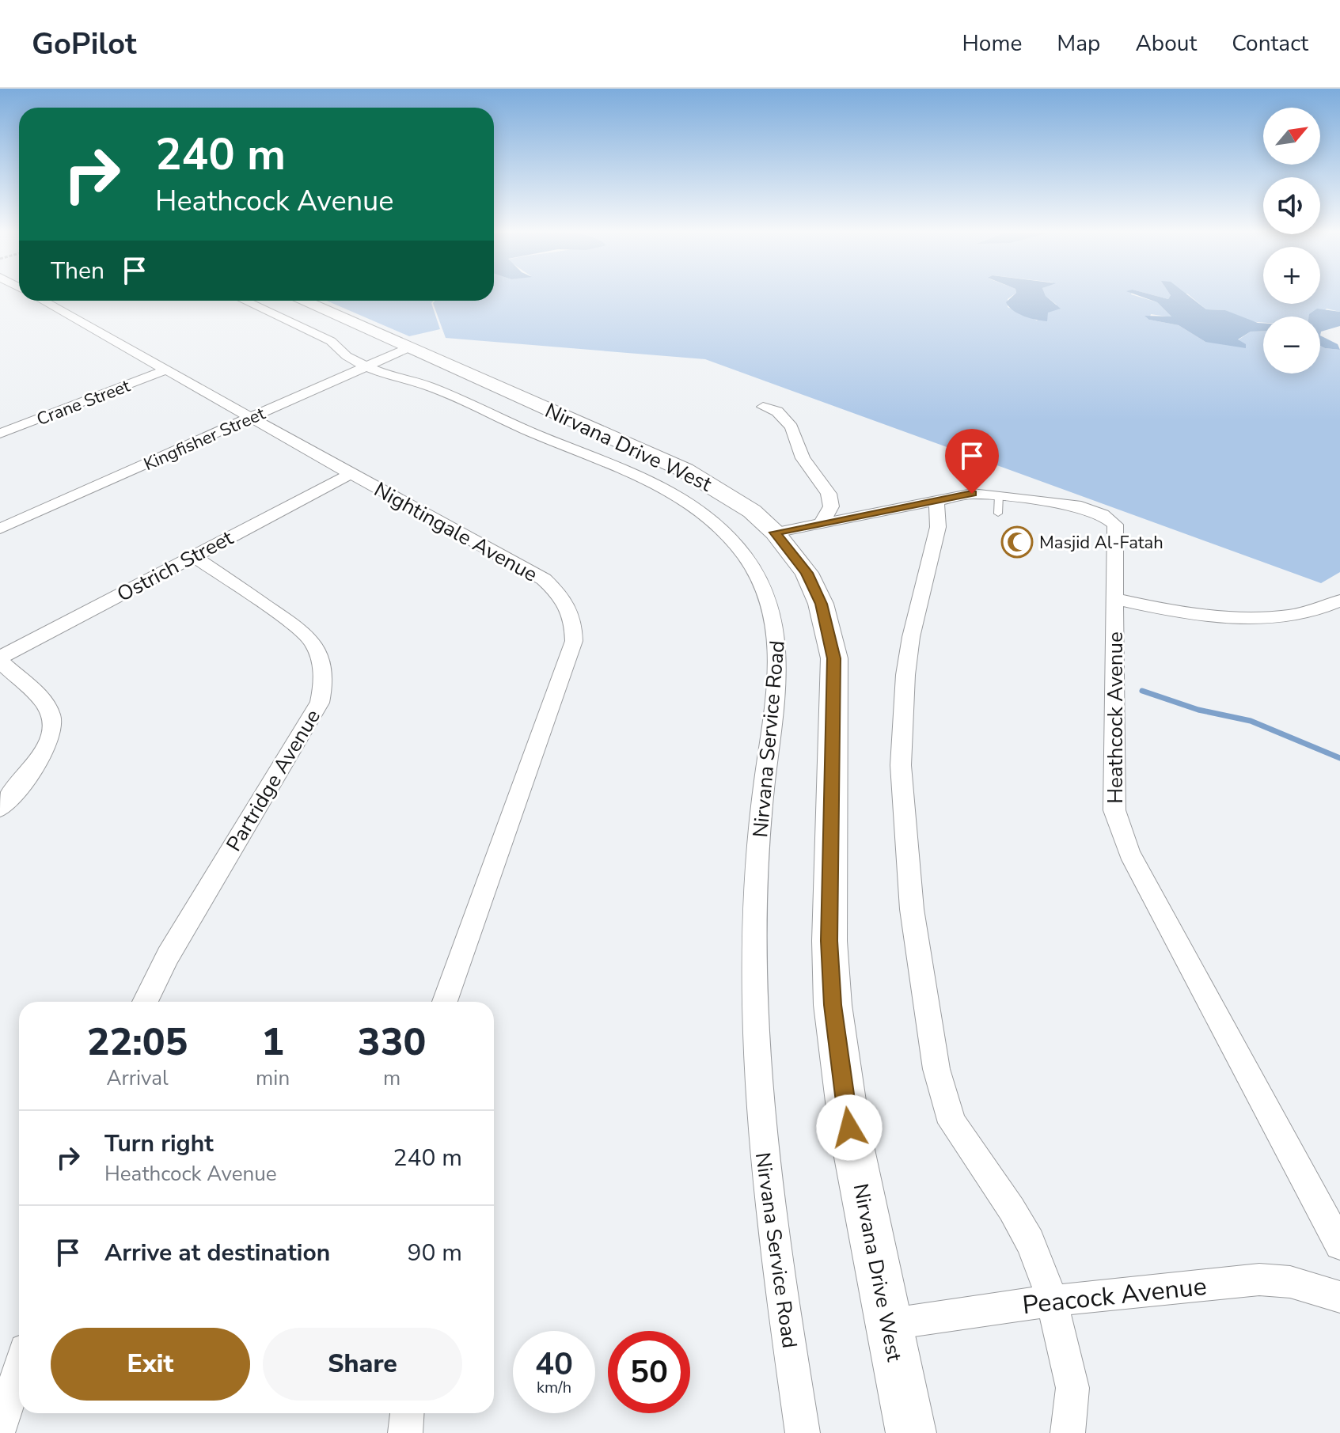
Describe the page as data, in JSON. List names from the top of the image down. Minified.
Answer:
{"streets":{"main road":["Nirvana Drive West"],"street":["Crane Street","Kingfisher Street","Nightingale Avenue","Ostrich Street","Heathcock Avenue","Nirvana Service Road","Partridge Avenue","Peacock Avenue"]},"crossings":[["Crane Street","Nightingale Avenue"],["Kingfisher Street","Nirvana Drive West"],["Kingfisher Street","Nightingale Avenue"],["Kingfisher Street","Nirvana Service Road"],["Nirvana Drive West","Heathcock Avenue"],["Nirvana Drive West","Peacock Avenue"],["Nightingale Avenue","Ostrich Street"],["Ostrich Street","Partridge Avenue"]],"places":{"mosque":["Masjid Al-Fatah"]},"north":"top right","page":{"header":"GoPilot","nav":["Home","Map","About","Contact"],"map_buttons":["+","−"],"turn":["240 m","Heathcock Avenue"],"then":"Then","eta":["22:05","Arrival","1","min","330","m"],"list":[{"name":"Turn right","note":"Heathcock Avenue","value":"240 m"},{"name":"Arrive at destination","value":"90 m"}],"buttons":["Exit","Share"],"speed":"40 km/h","limit":"50"}}
